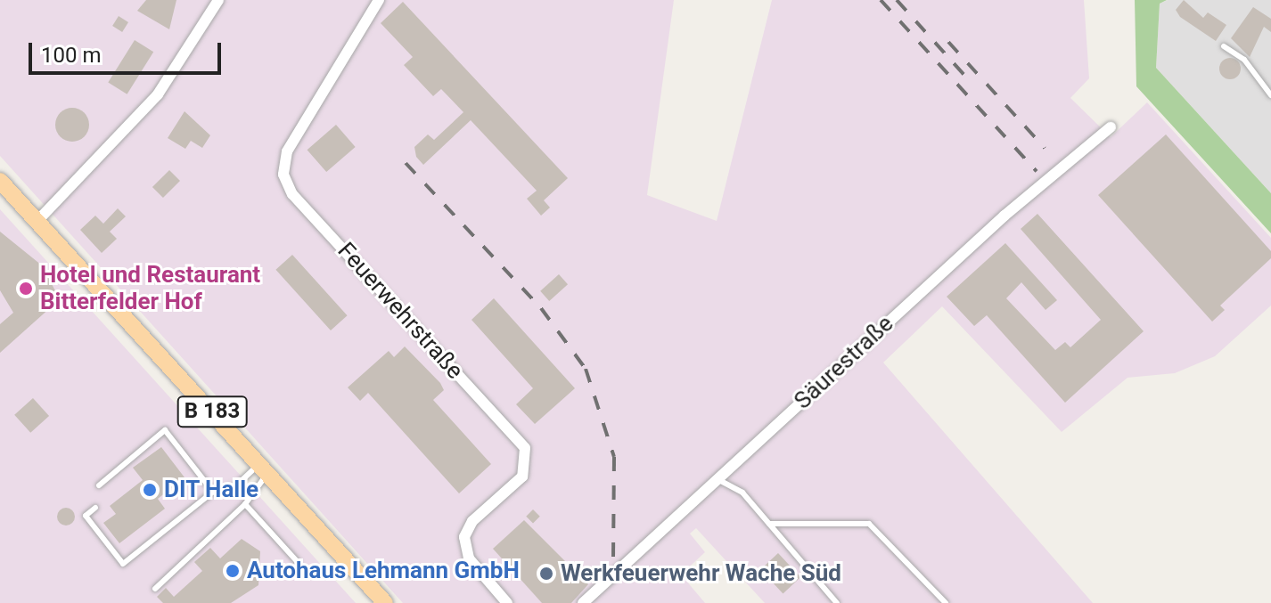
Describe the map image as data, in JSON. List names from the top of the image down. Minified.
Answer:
{"streets":{"main road":["B 183"],"street":["Feuerwehrstraße","Säurestraße"]},"places":["Hotel und Restaurant Bitterfelder Hof","DIT Halle","Autohaus Lehmann GmbH","Werkfeuerwehr Wache Süd"],"scale_bar":"100 m"}
